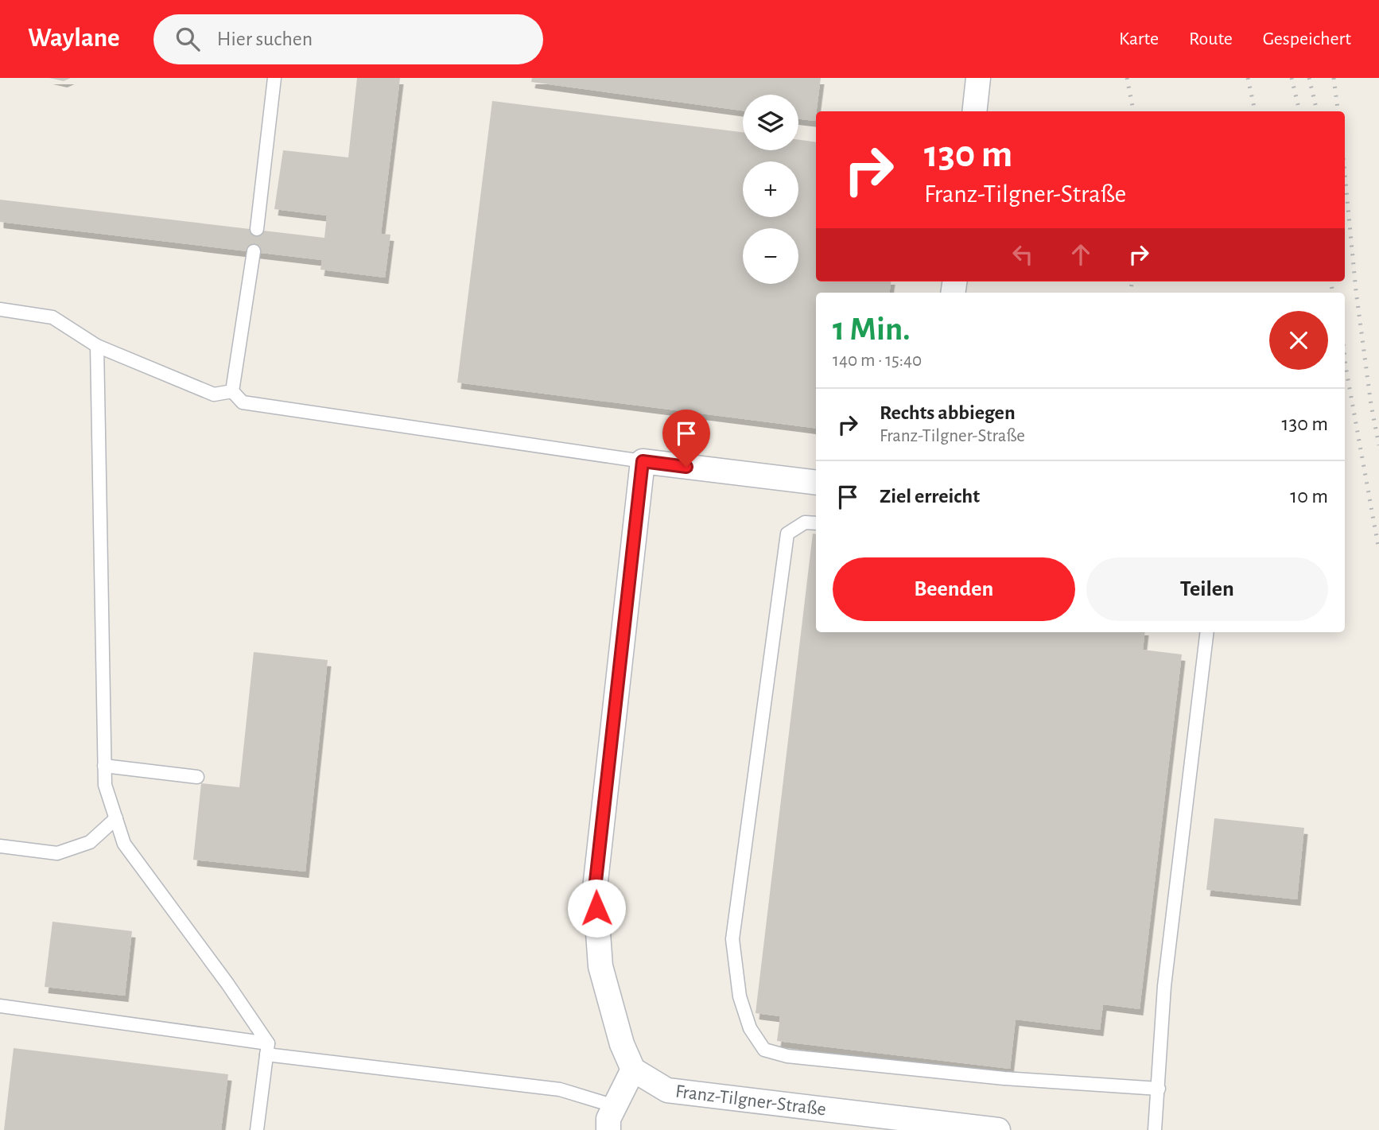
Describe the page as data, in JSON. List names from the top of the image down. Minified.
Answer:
{"streets":{"street":["Franz-Tilgner-Straße"]},"page":{"header":"Waylane","search":"Hier suchen","nav":["Karte","Route","Gespeichert"],"map_buttons":["+","−"],"turn":["130 m","Franz-Tilgner-Straße"],"heading":["1 Min.","140 m · 15:40"],"list":[{"name":"Rechts abbiegen","note":"Franz-Tilgner-Straße","value":"130 m"},{"name":"Ziel erreicht","value":"10 m"}],"buttons":["Beenden","Teilen"]}}
